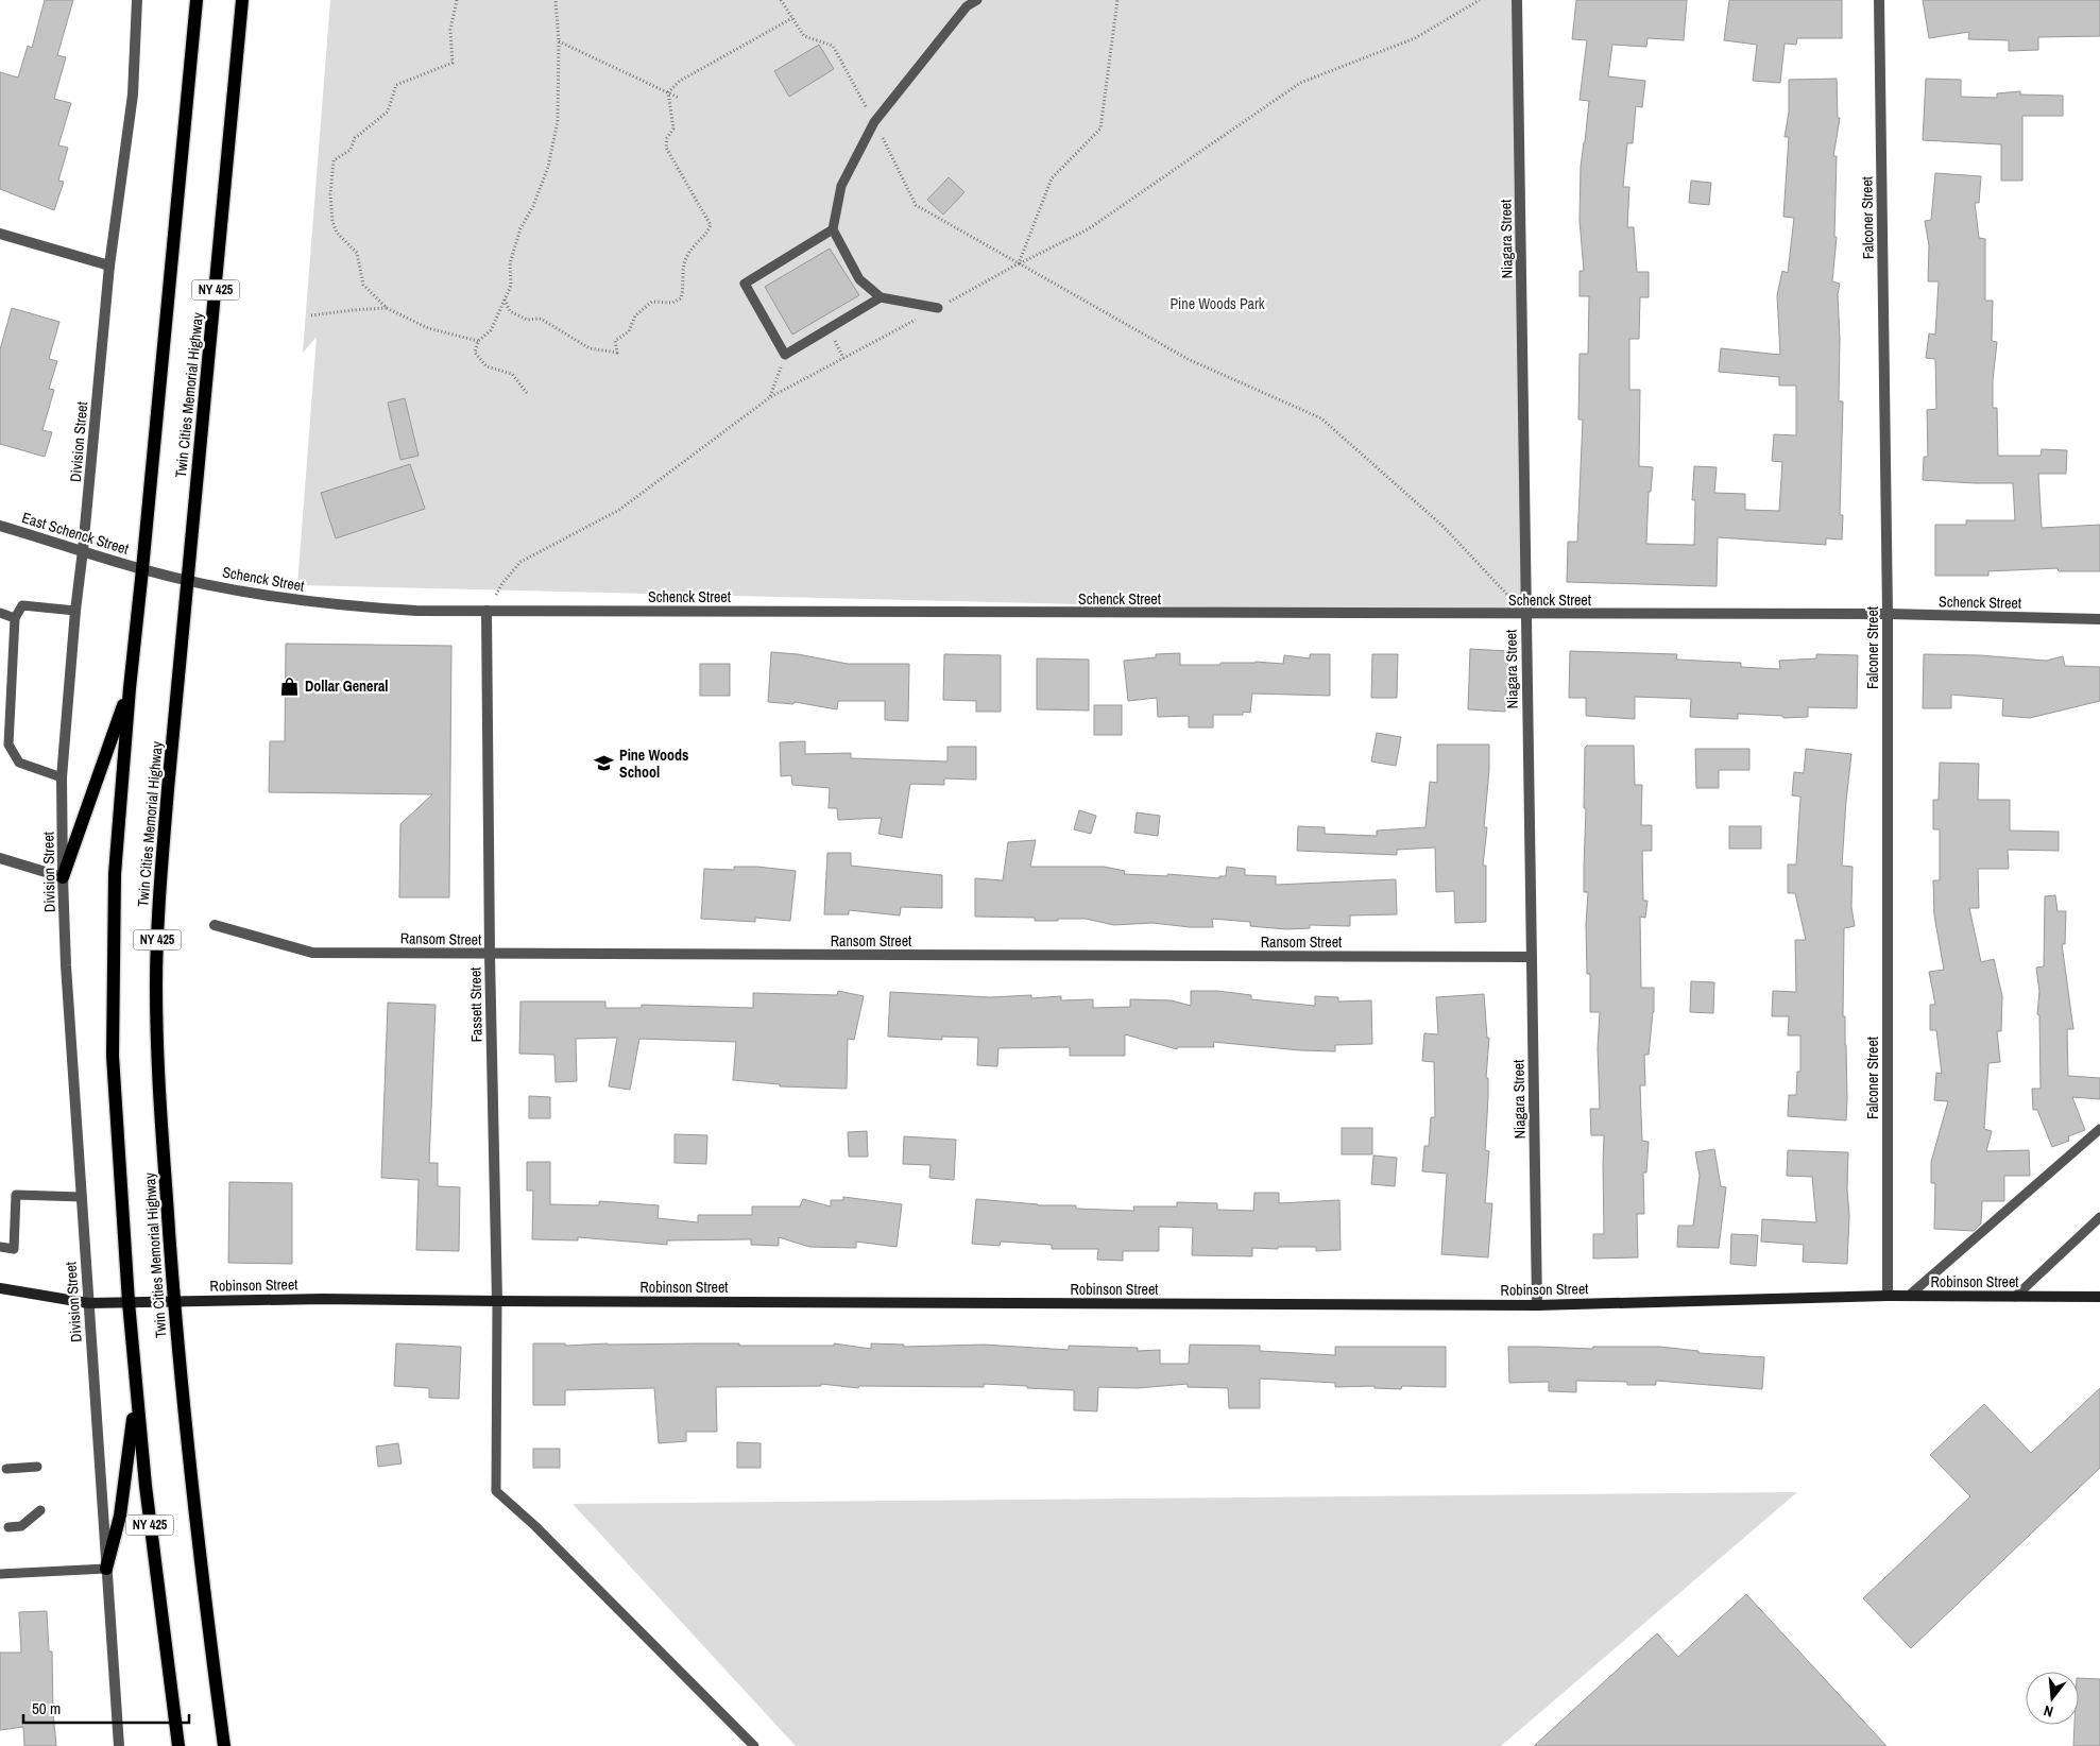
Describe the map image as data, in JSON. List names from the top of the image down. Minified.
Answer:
{"streets":{"main road":["NY 425","Twin Cities Memorial Highway"],"street":["Falconer Street","Niagara Street","Division Street","East Schenck Street","Schenck Street","Ransom Street","Fassett Street","Robinson Street"]},"crossings":[["Falconer Street","Schenck Street"],["Falconer Street","Robinson Street"],["Niagara Street","Schenck Street"],["Niagara Street","Ransom Street"],["Niagara Street","Robinson Street"],["Twin Cities Memorial Highway","East Schenck Street"],["Twin Cities Memorial Highway","Schenck Street"],["Twin Cities Memorial Highway","Robinson Street"],["Division Street","East Schenck Street"],["Division Street","Robinson Street"],["East Schenck Street","Schenck Street"],["Schenck Street","Fassett Street"],["Ransom Street","Fassett Street"],["Fassett Street","Robinson Street"]],"parks":["Pine Woods Park"],"places":{"shop":["Dollar General"],"school or university":["Pine Woods School"]},"scale_bar":"50 m","north":"bottom"}
